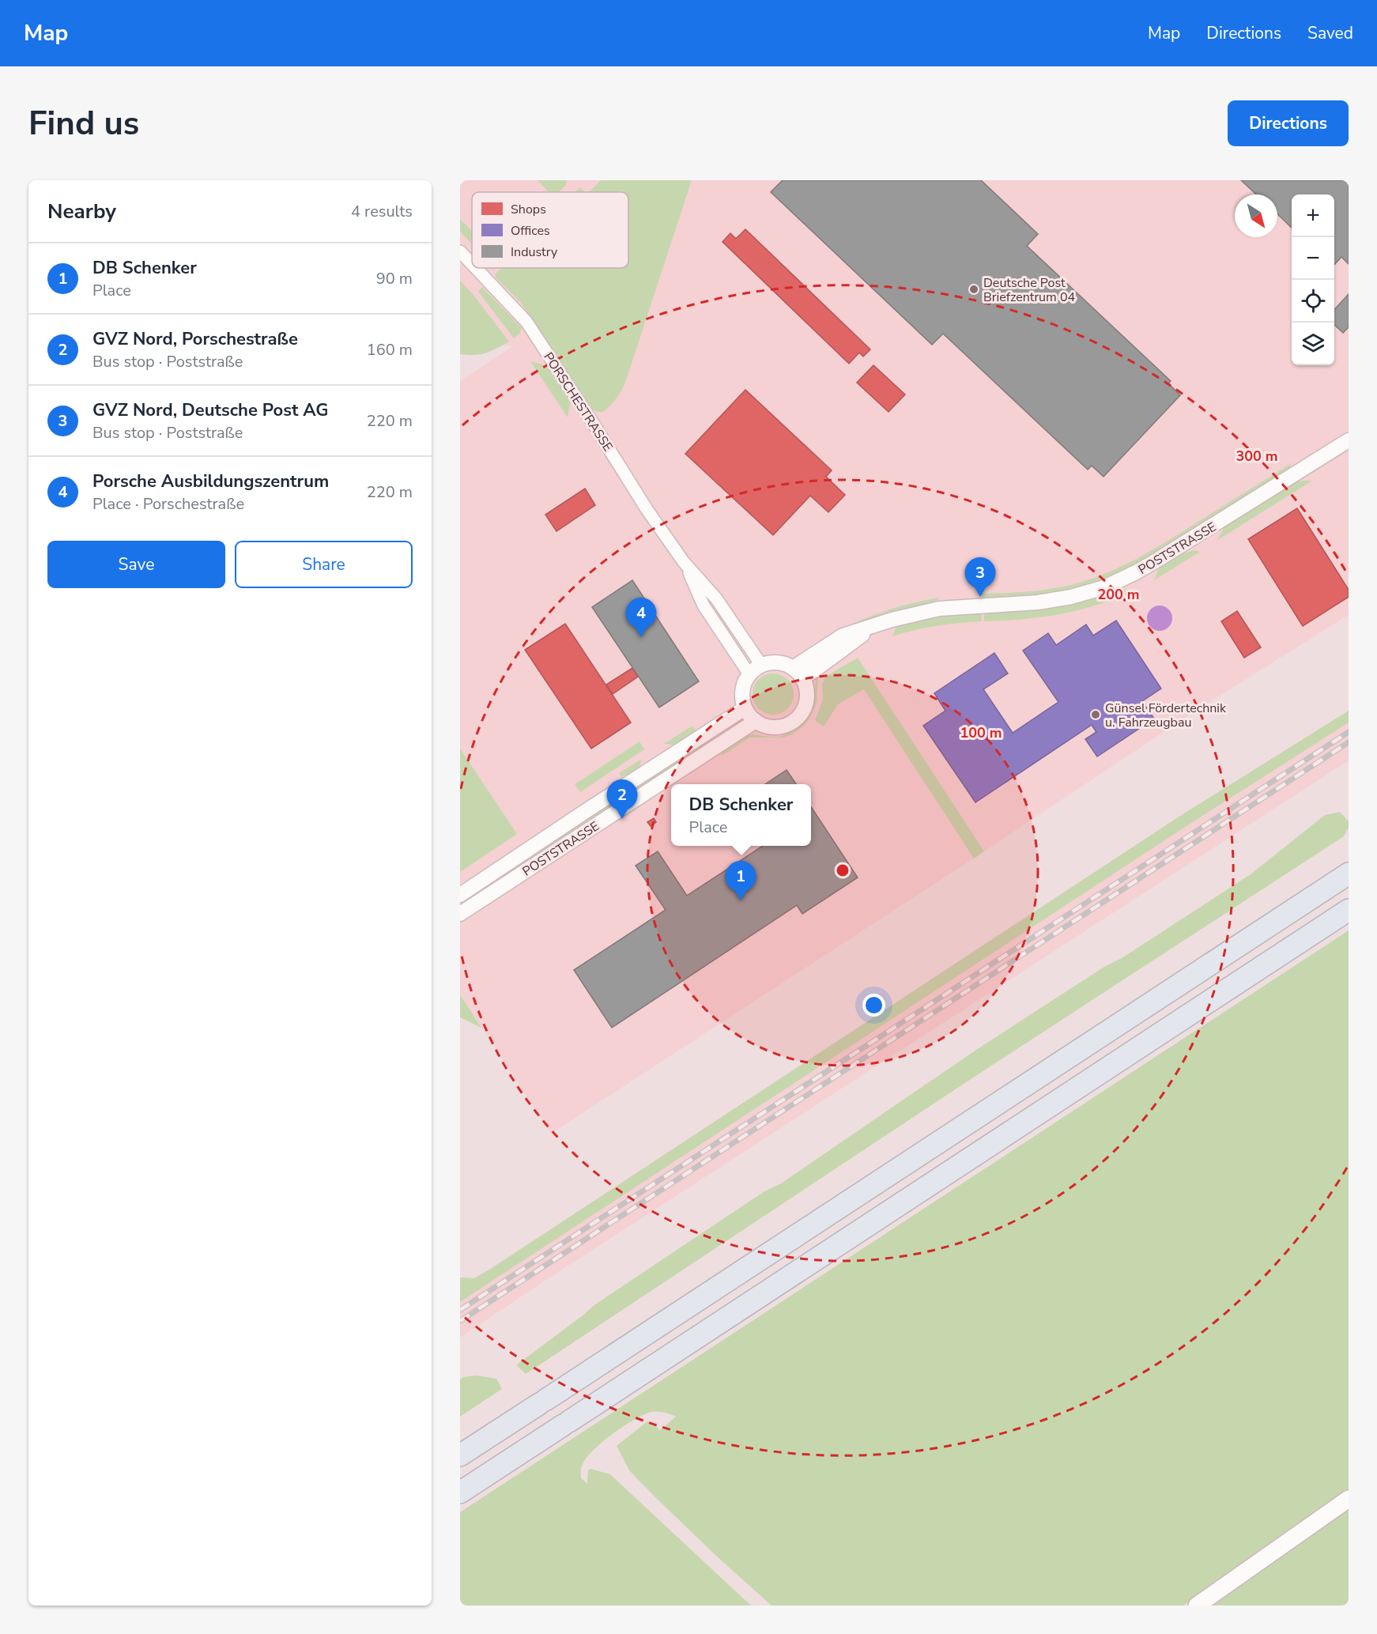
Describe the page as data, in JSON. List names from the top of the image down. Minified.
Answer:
{"streets":{"street":["PORSCHESTRASSE","POSTSTRASSE"]},"crossings":[["PORSCHESTRASSE","POSTSTRASSE"]],"places":["Deutsche Post Briefzentrum 04","Günsel Fördertechnik u. Fahrzeugbau"],"legend":["Shops","Offices","Industry"],"north":"bottom right","page":{"header":"Map","nav":["Map","Directions","Saved"],"buttons":["Directions",["Save","Share"]],"title":"Find us","heading":["Nearby","4 results"],"map_buttons":["+","−"],"list":[{"mark":"1","name":"DB Schenker","note":"Place","value":"90 m"},{"mark":"2","name":"GVZ Nord, Porschestraße","note":"Bus stop · Poststraße","value":"160 m"},{"mark":"3","name":"GVZ Nord, Deutsche Post AG","note":"Bus stop · Poststraße","value":"220 m"},{"mark":"4","name":"Porsche Ausbildungszentrum","note":"Place · Porschestraße","value":"220 m"}],"pins":["3","4","2","1"],"popup":["DB Schenker","Place"]},"rings":["300 m","200 m","100 m"]}
